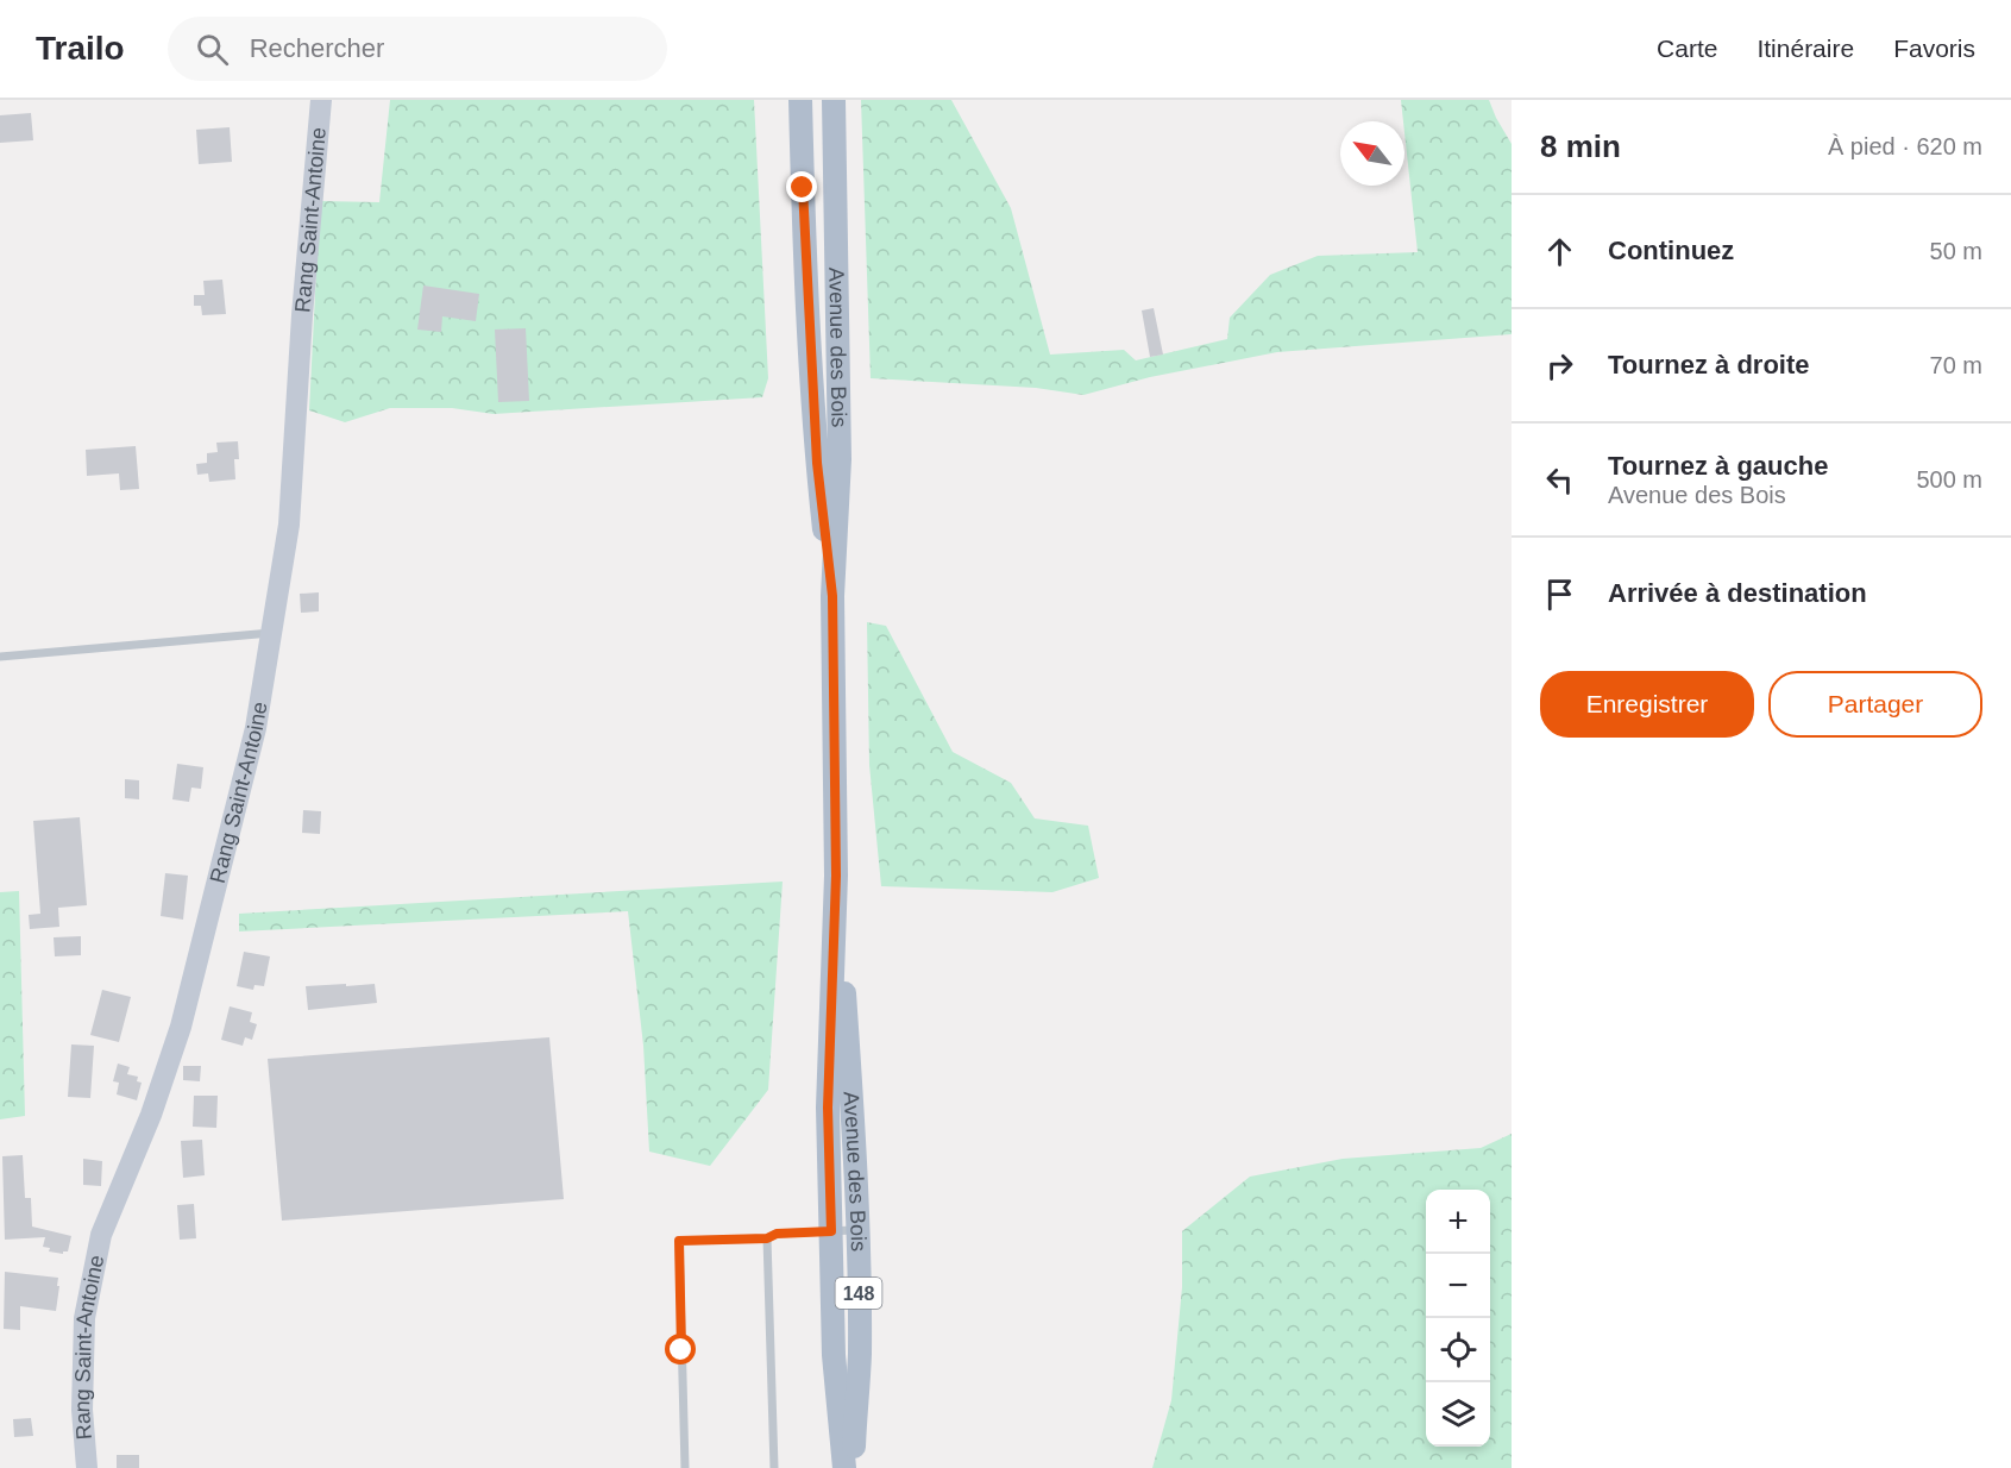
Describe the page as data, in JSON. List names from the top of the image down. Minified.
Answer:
{"streets":{"main road":["Avenue des Bois","148"],"street":["Rang Saint-Antoine"]},"north":"top left","page":{"header":"Trailo","search":"Rechercher","nav":["Carte","Itinéraire","Favoris"],"heading":["8 min","À pied · 620 m"],"list":[["Continuez","50 m"],["Tournez à droite","70 m"],["Tournez à gauche","Avenue des Bois","500 m"],"Arrivée à destination"],"buttons":["Enregistrer","Partager"],"map_buttons":["+","−"]}}
